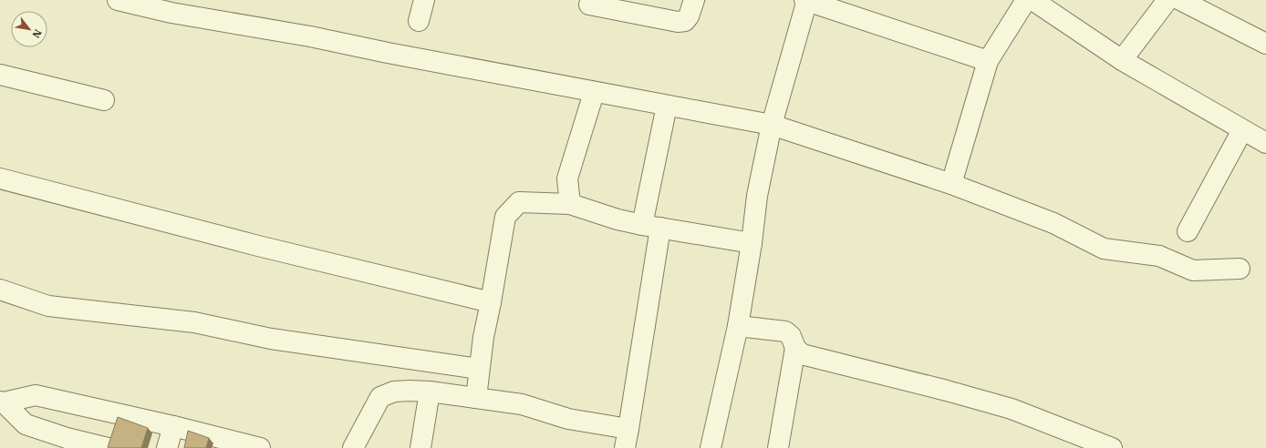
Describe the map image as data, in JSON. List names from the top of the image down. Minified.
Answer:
{"north":"bottom right"}
